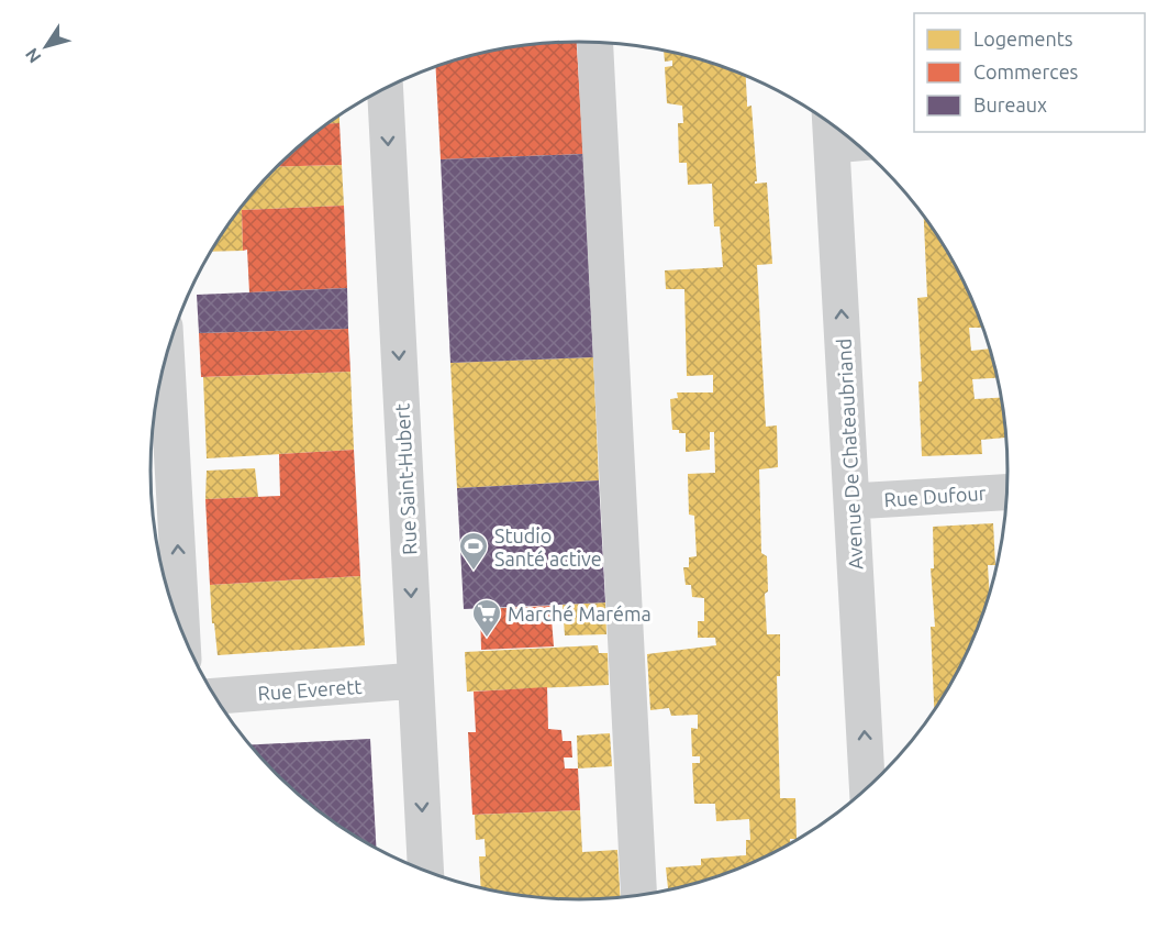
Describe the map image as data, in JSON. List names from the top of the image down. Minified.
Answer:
{"streets":{"street":["Avenue De Chateaubriand","Rue Saint-Hubert","Rue Dufour","Rue Everett"]},"crossings":[["Avenue De Chateaubriand","Rue Dufour"],["Rue Saint-Hubert","Rue Everett"]],"places":{"sports":["Studio Santé active"],"supermarket":["Marché Maréma"]},"legend":["Logements","Commerces","Bureaux"],"north":"bottom left"}
